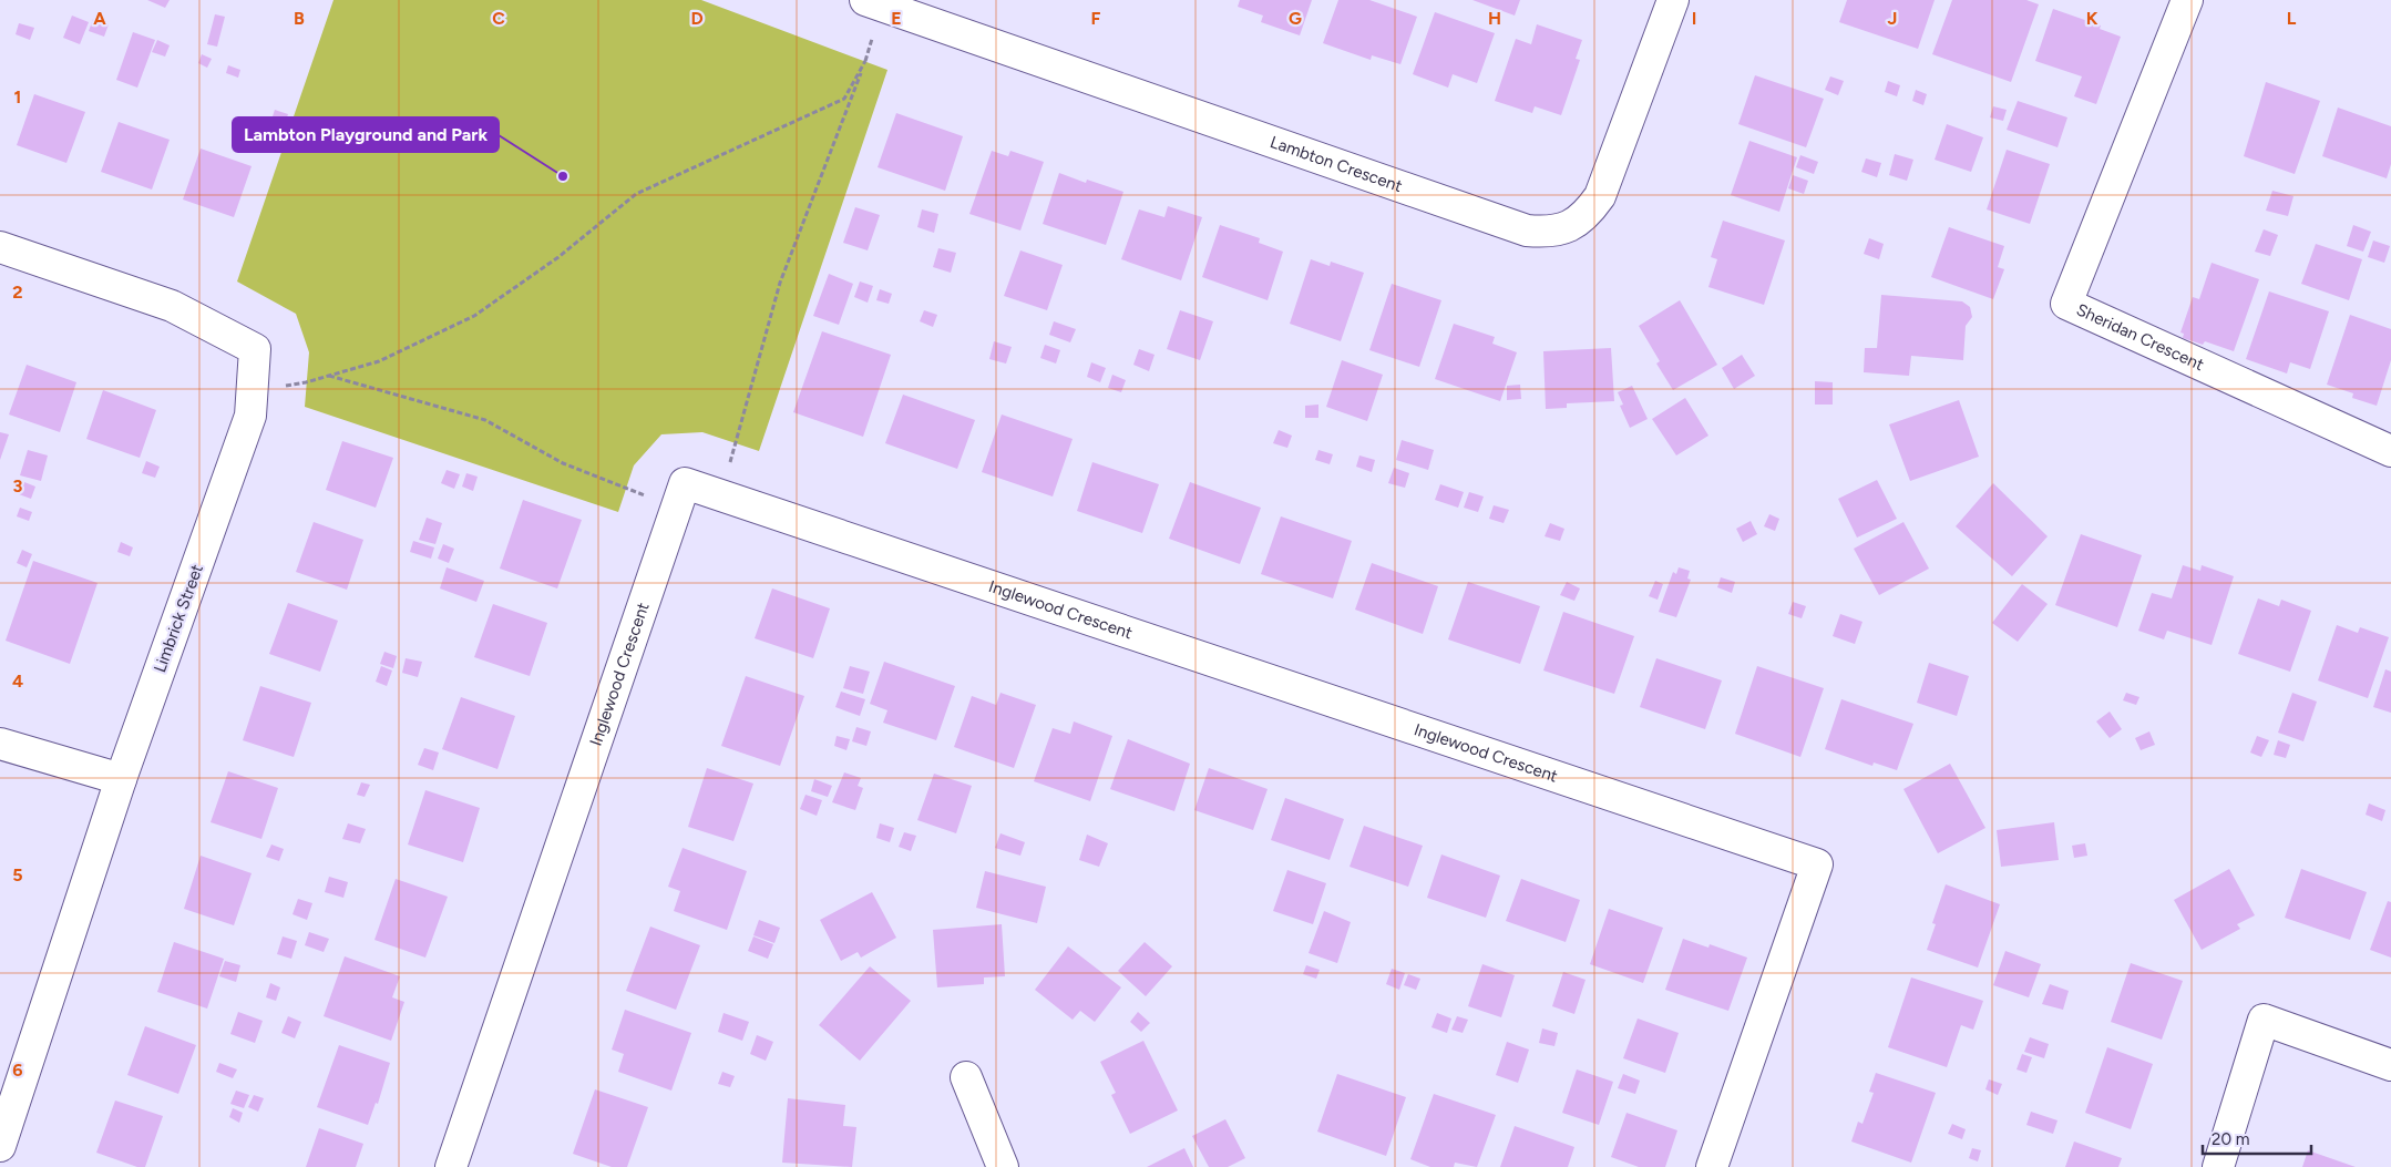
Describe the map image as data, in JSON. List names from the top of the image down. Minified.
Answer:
{"streets":{"street":["Lambton Crescent","Sheridan Crescent","Inglewood Crescent","Limbrick Street"]},"places":["Lambton Playground and Park"],"scale_bar":"20 m","grid":{"columns":["A","B","C","D","E","F","G","H","I","J","K","L"],"rows":["1","2","3","4","5","6"]}}
